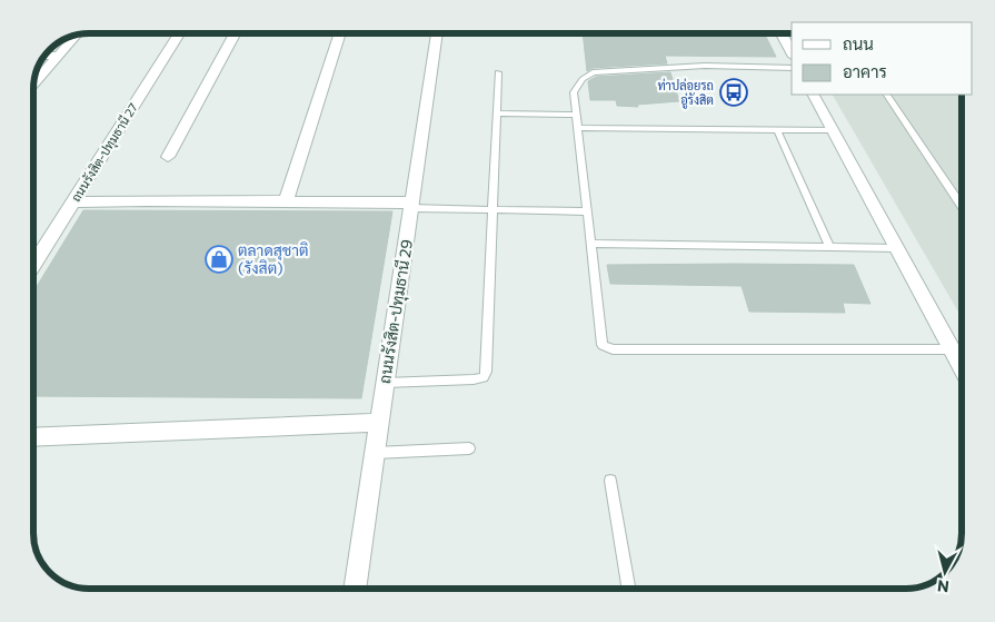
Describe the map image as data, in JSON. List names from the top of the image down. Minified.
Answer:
{"streets":{"street":["ถนนรังสิต-ปทุมธานี 27","ถนนรังสิต-ปทุมธานี 29"]},"places":{"bus stop":["ท่าปล่อยรถ อู่รังสิต"],"shop":["ตลาดสุชาติ (รังสิต)"]},"legend":["ถนน","อาคาร"],"north":"bottom"}
